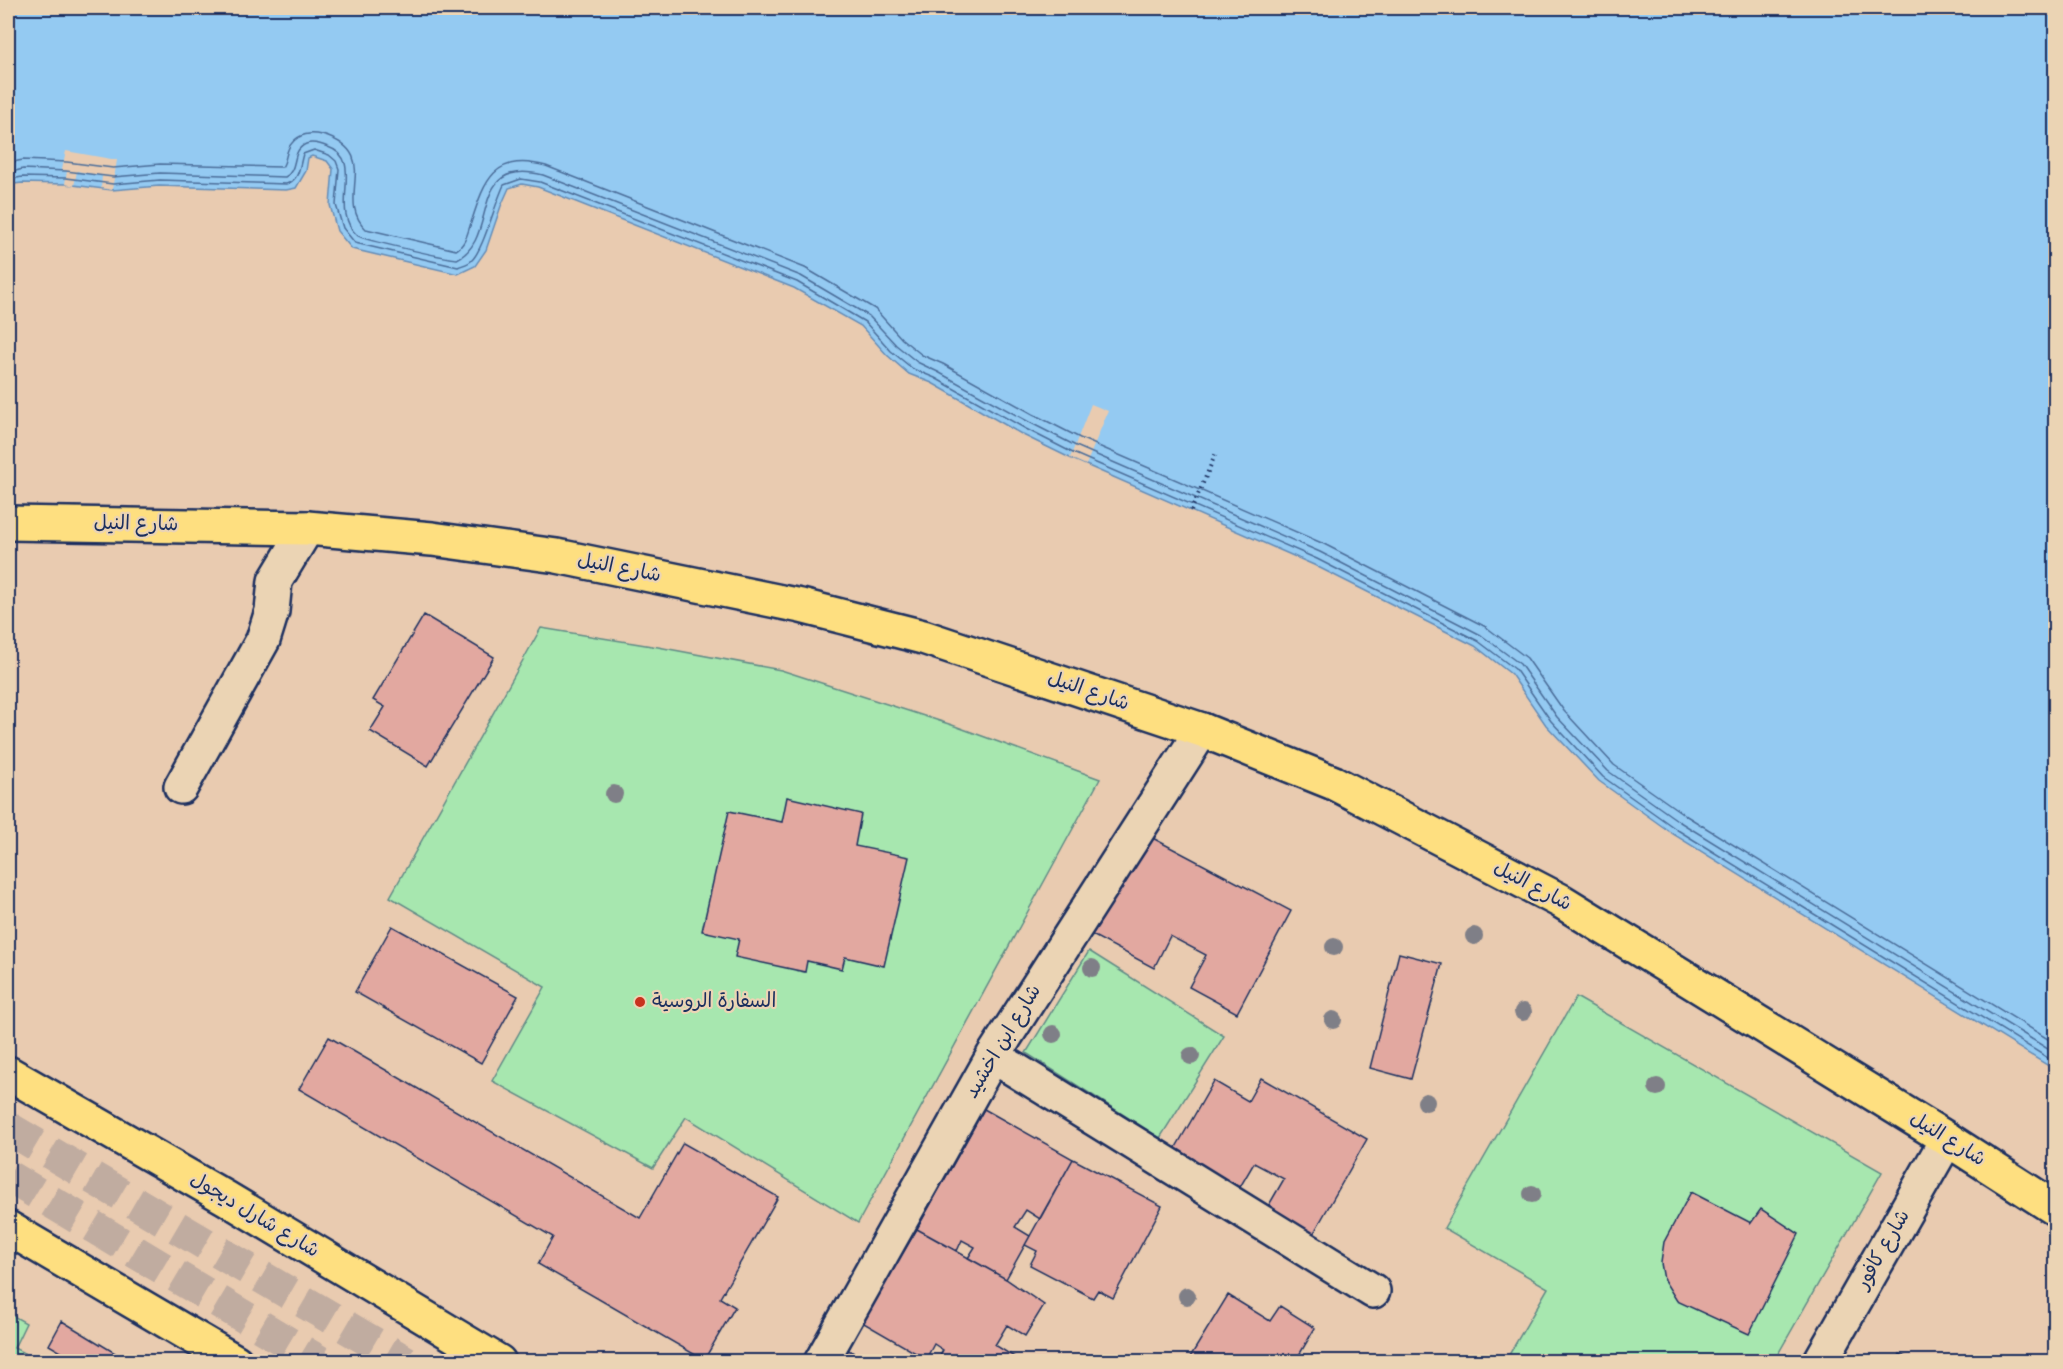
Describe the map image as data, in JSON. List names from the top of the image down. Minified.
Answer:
{"streets":{"main road":["شارع النيل","شارع شارل ديجول"],"street":["شارع ابن اخشيد","شارع كافور"]},"crossings":[["شارع النيل","شارع ابن اخشيد"],["شارع النيل","شارع كافور"]],"places":["السفارة الروسية"]}
